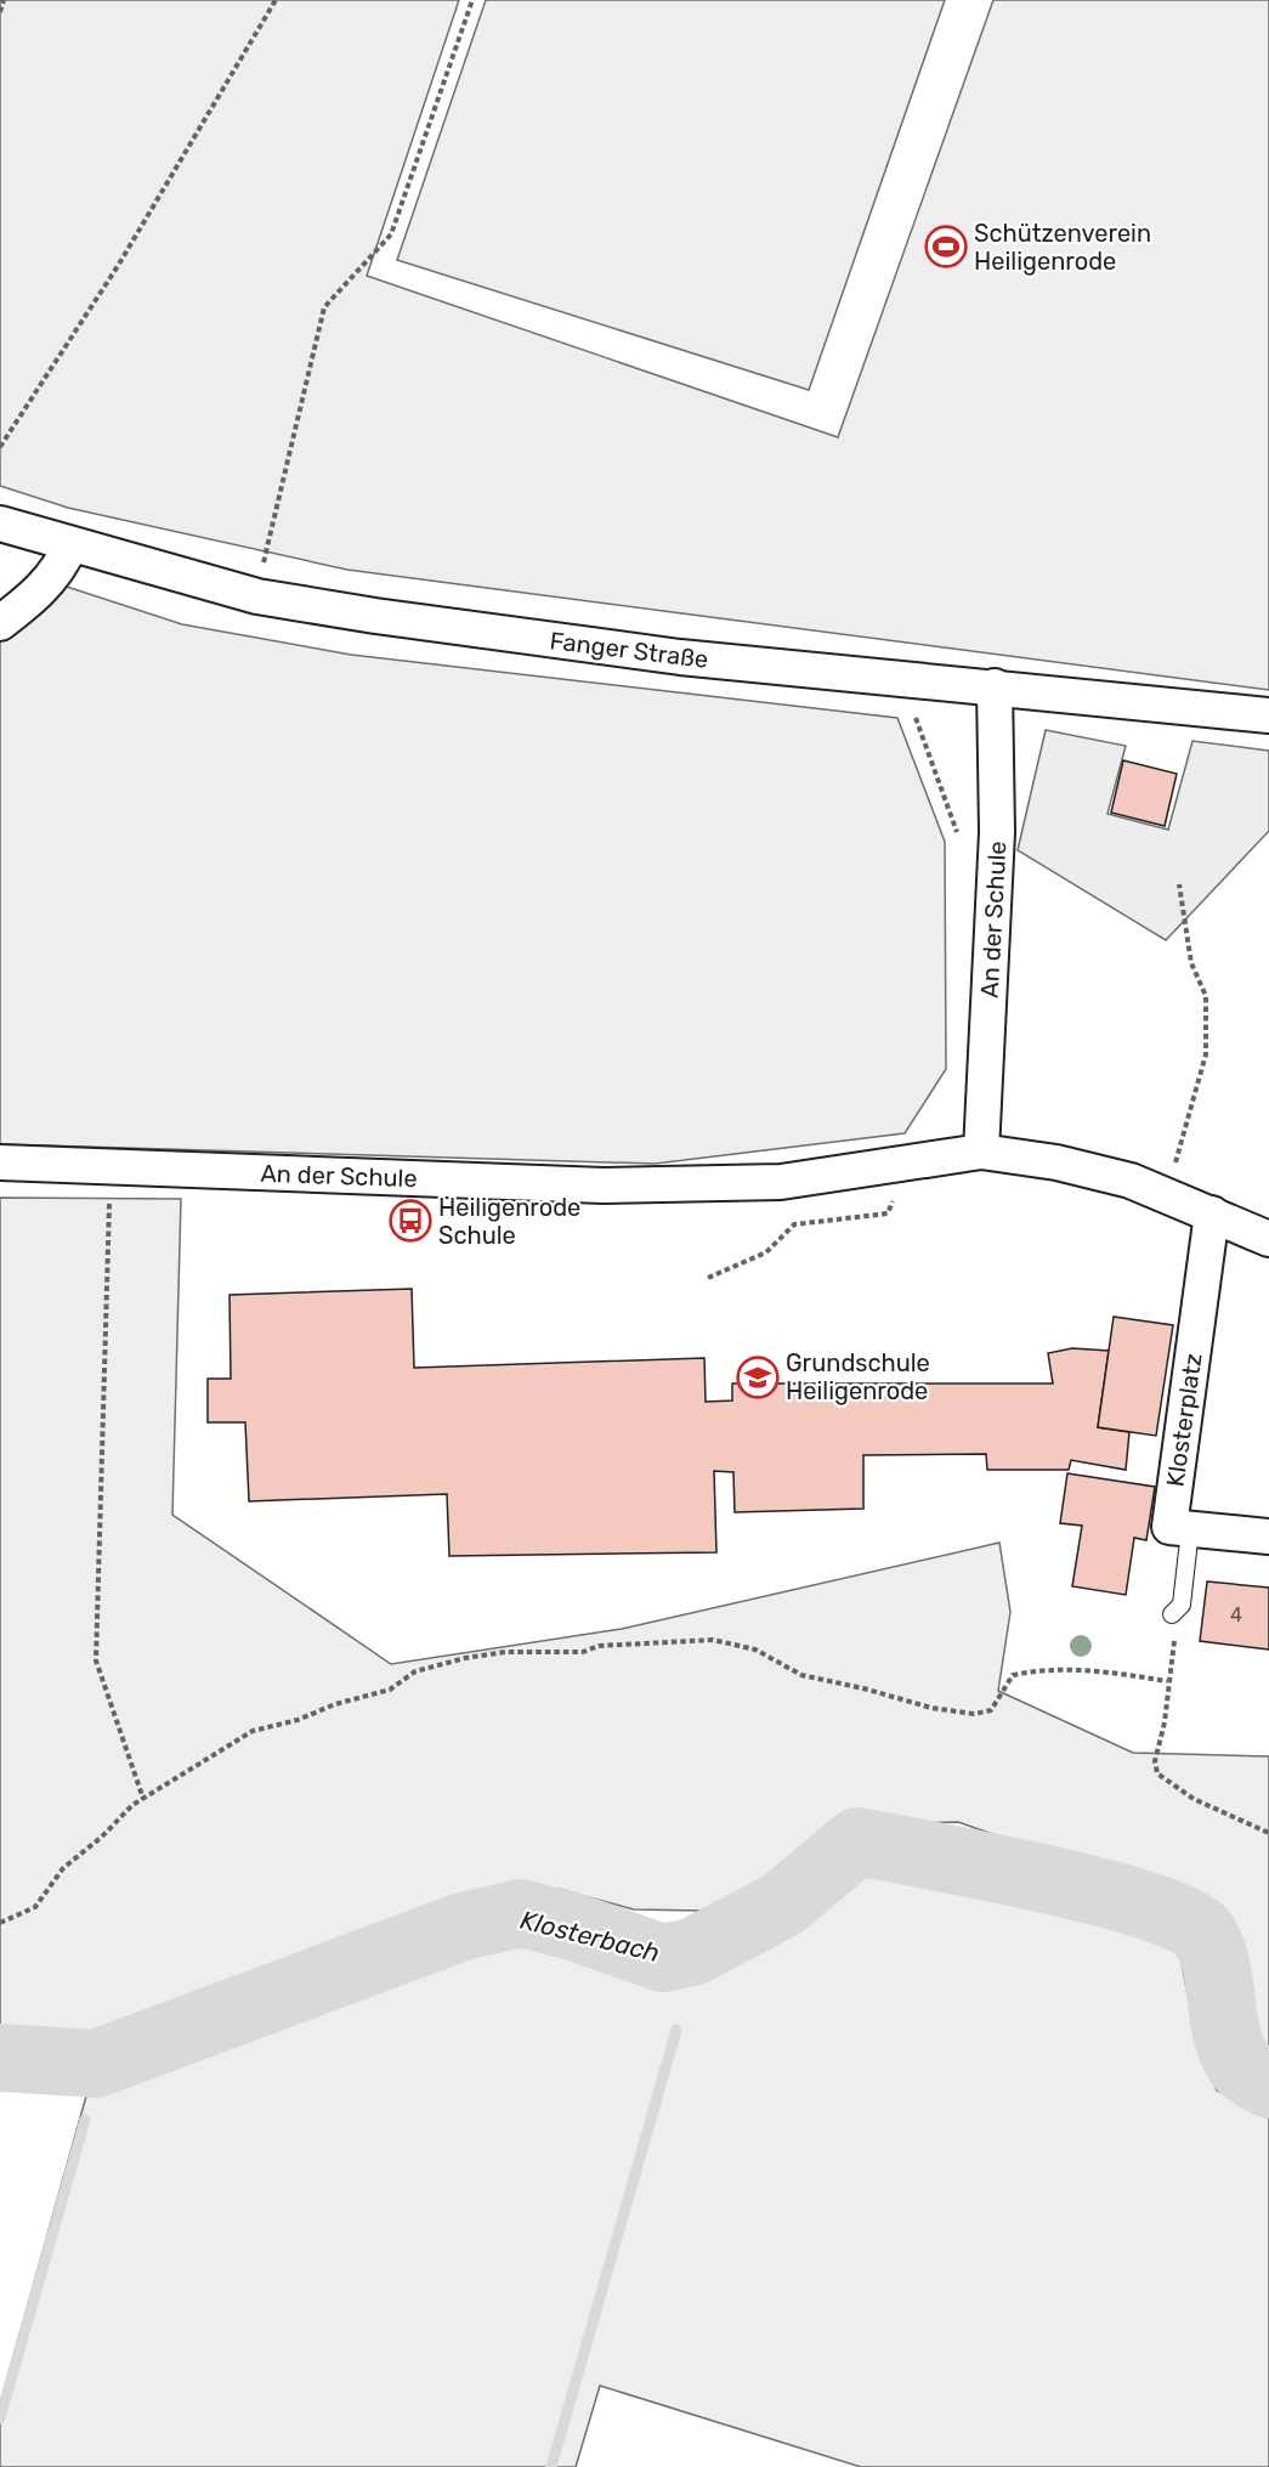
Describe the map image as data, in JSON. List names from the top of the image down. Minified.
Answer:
{"streets":{"street":["Fanger Straße","An der Schule","Klosterplatz"]},"crossings":[["Fanger Straße","An der Schule"],["An der Schule","Klosterplatz"]],"water":["Klosterbach"],"places":{"sports":["Schützenverein Heiligenrode"],"bus stop":["Heiligenrode Schule"],"school or university":["Grundschule Heiligenrode"]},"house_numbers":["4"]}
